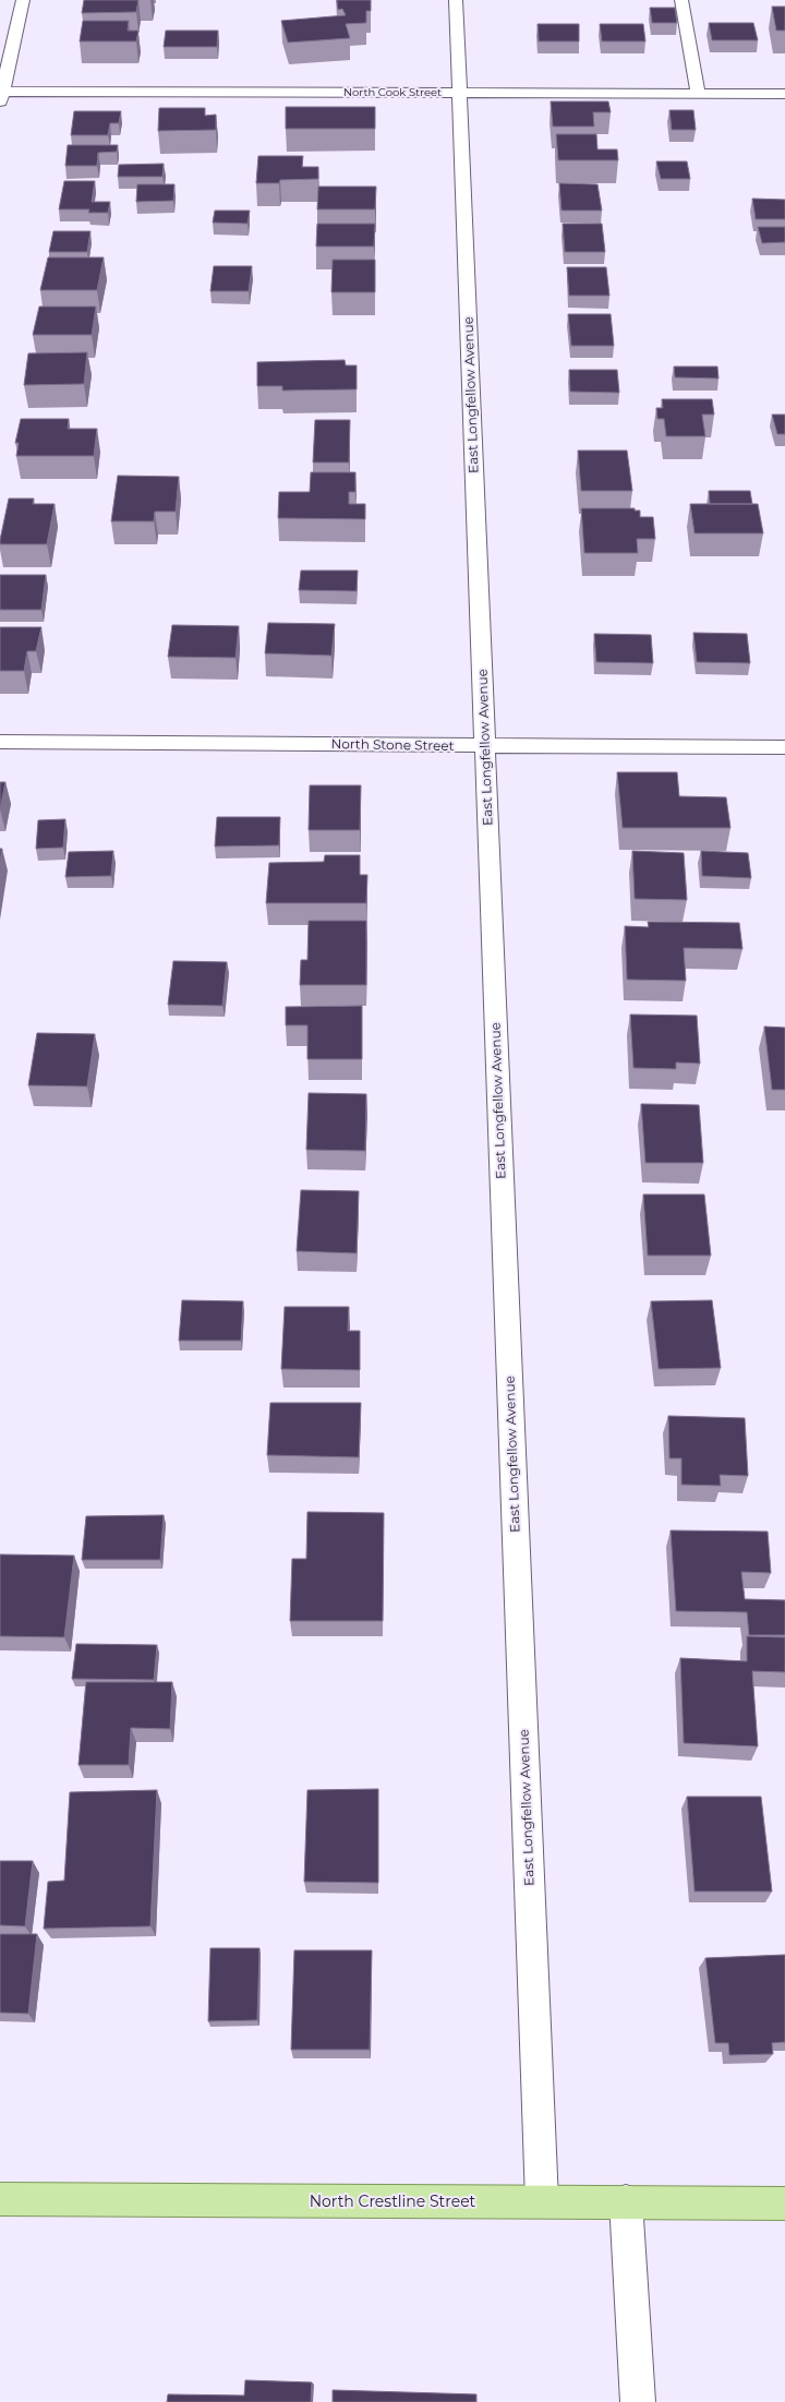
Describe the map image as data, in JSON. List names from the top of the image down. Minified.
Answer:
{"streets":{"main road":["North Crestline Street"],"street":["North Cook Street","East Longfellow Avenue","North Stone Street"]},"crossings":[["North Cook Street","East Longfellow Avenue"],["East Longfellow Avenue","North Stone Street"],["East Longfellow Avenue","North Crestline Street"]]}
